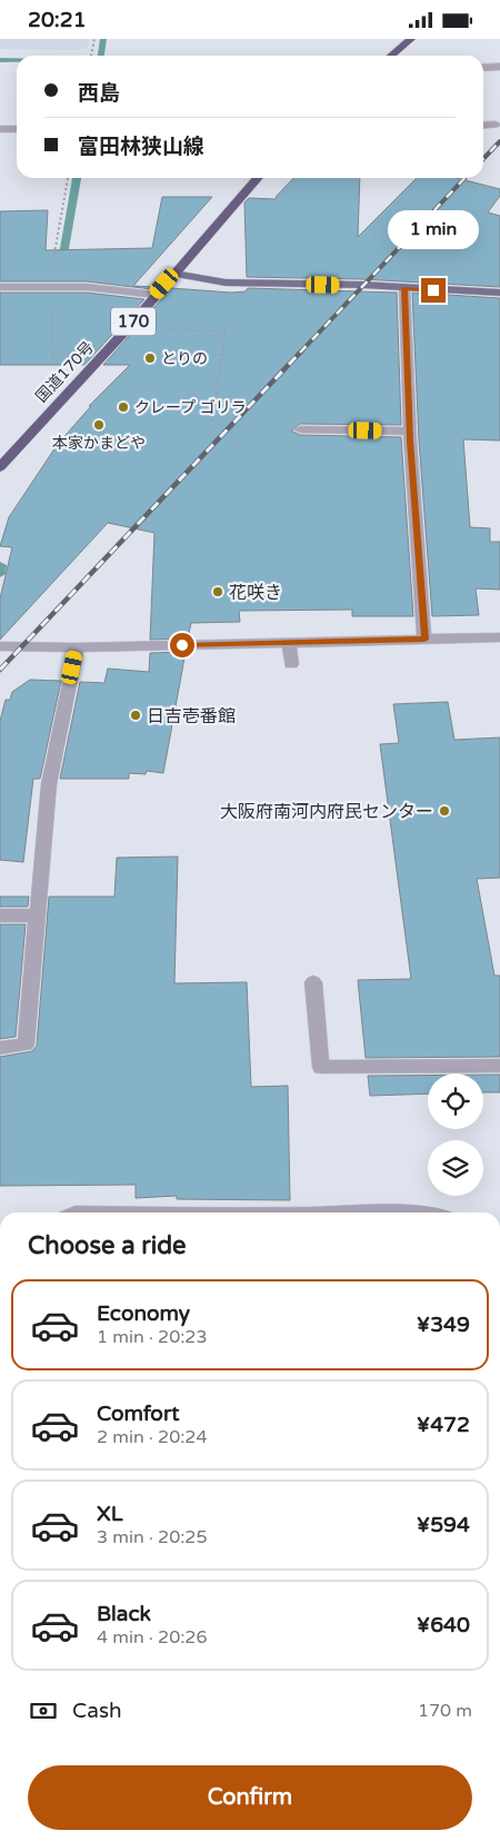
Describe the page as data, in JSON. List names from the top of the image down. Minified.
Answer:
{"streets":{"highway":["170","国道170号"]},"places":["とりの","クレープ ゴリラ","本家かまどや","花咲き","日吉壱番館","大阪府南河内府民センター"],"page":{"status":"20:21","banner":["西島","富田林狭山線"],"bubble":"1 min","heading":"Choose a ride","list":[{"name":"Economy","note":"1 min · 20:23","value":"¥349"},{"name":"Comfort","note":"2 min · 20:24","value":"¥472"},{"name":"XL","note":"3 min · 20:25","value":"¥594"},{"name":"Black","note":"4 min · 20:26","value":"¥640"}],"pay":["Cash","170 m"],"buttons":"Confirm"}}
